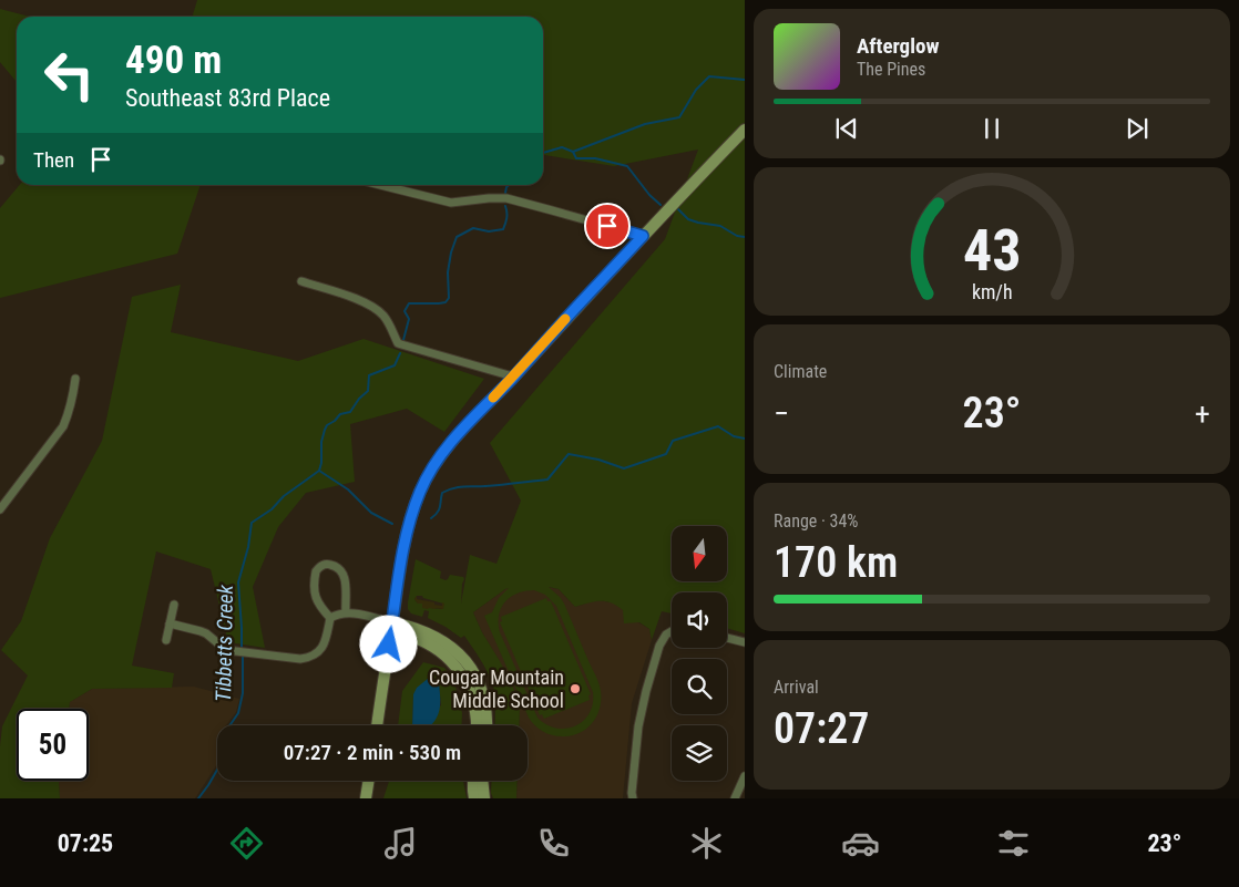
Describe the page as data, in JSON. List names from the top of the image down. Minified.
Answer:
{"water":["Tibbetts Creek"],"places":["Cougar Mountain Middle School"],"north":"bottom","page":{"turn":["490 m","Southeast 83rd Place"],"song":["Afterglow","The Pines"],"then":"Then","tile":["Climate",["Range · 34%","170 km"],["Arrival","07:27"]],"heat":["−","23°","+"],"limit":"50","trip":"07:27 · 2 min · 530 m","tabs":["07:25","23°"],"gauge":["43","km/h"]}}
